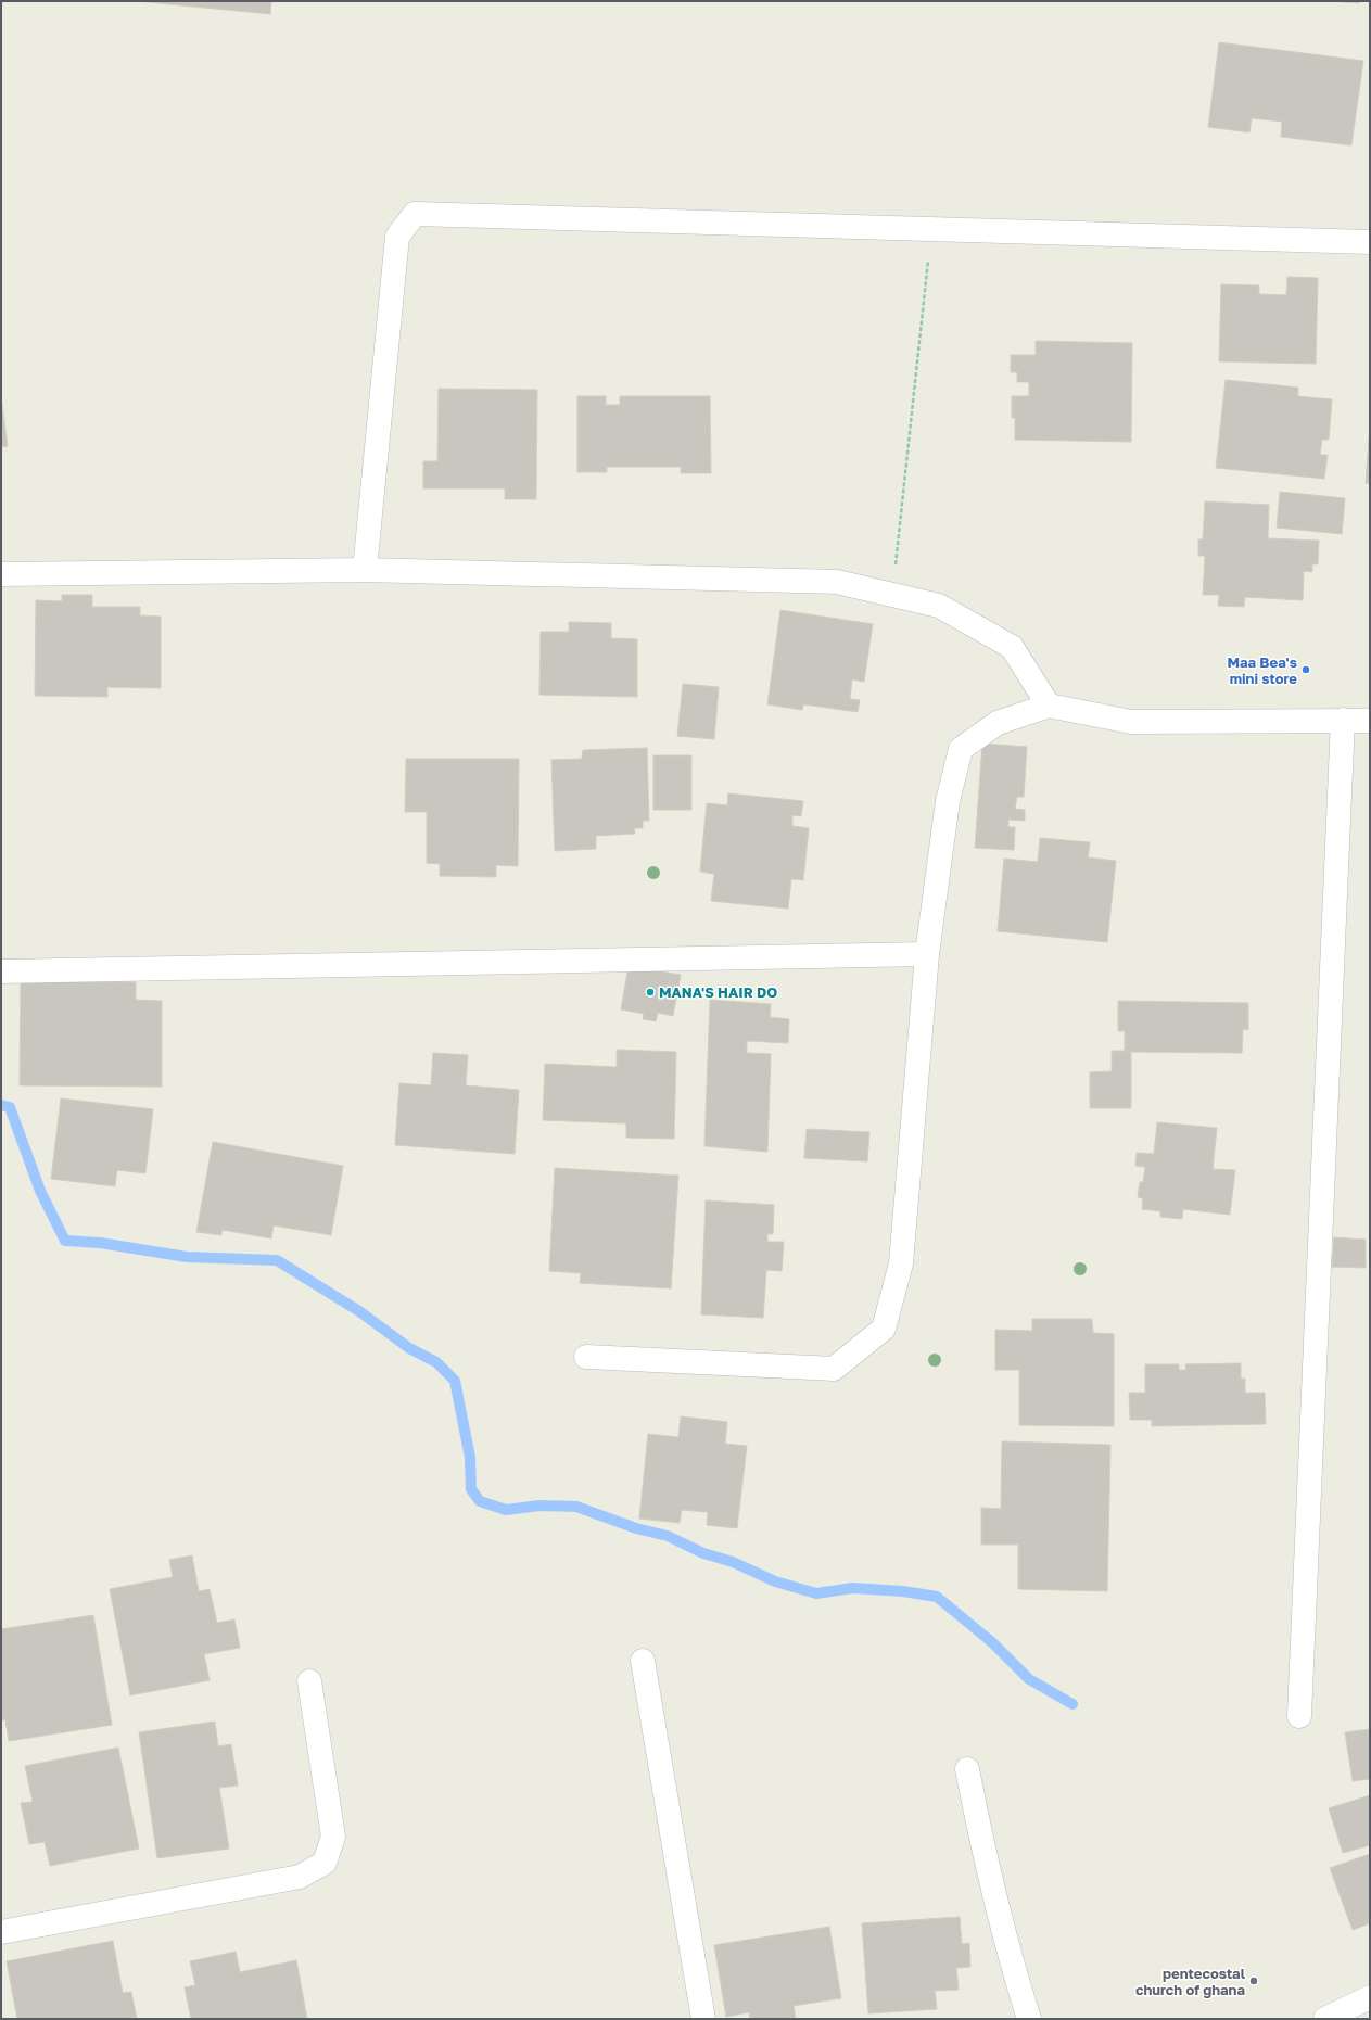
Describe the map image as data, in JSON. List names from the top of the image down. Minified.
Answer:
{"places":["Maa Bea's mini store","MANA'S HAIR DO","pentecostal church of ghana"]}
